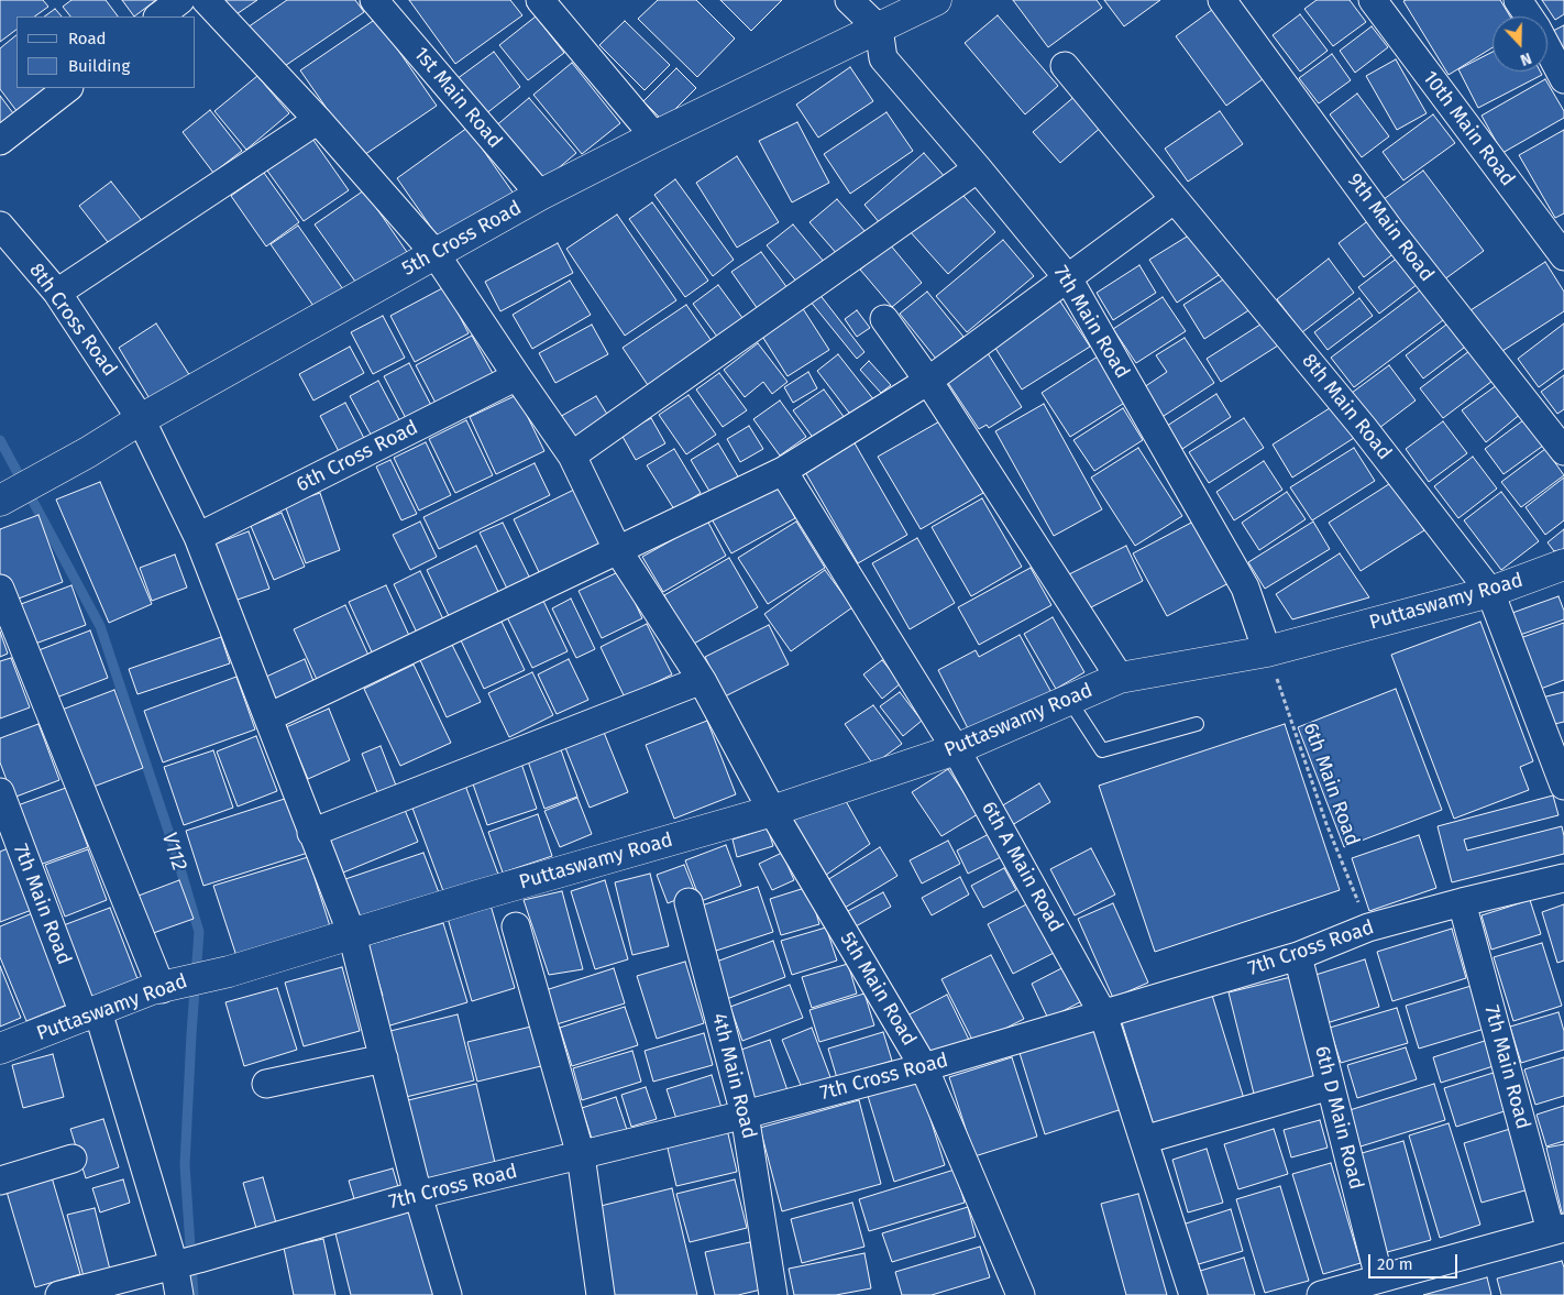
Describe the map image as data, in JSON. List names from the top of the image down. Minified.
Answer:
{"streets":{"main road":["5th Cross Road","Puttaswamy Road"],"street":["1st Main Road","10th Main Road","9th Main Road","8th Cross Road","7th Main Road","8th Main Road","6th Cross Road","6th A Main Road","7th Cross Road","5th Main Road","4th Main Road","6th D Main Road"],"path":["6th Main Road"]},"crossings":[["1st Main Road","5th Cross Road"],["5th Cross Road","8th Cross Road"],["5th Cross Road","7th Main Road"],["5th Cross Road","5th Main Road"],["8th Cross Road","6th Cross Road"],["8th Cross Road","Puttaswamy Road"],["8th Cross Road","7th Cross Road"],["7th Main Road","Puttaswamy Road"],["7th Main Road","6th Main Road"],["7th Main Road","7th Cross Road"],["8th Main Road","Puttaswamy Road"],["6th Cross Road","5th Main Road"],["Puttaswamy Road","6th Main Road"],["Puttaswamy Road","6th A Main Road"],["Puttaswamy Road","5th Main Road"],["6th Main Road","7th Cross Road"],["6th A Main Road","7th Cross Road"],["7th Cross Road","5th Main Road"],["7th Cross Road","4th Main Road"],["7th Cross Road","6th D Main Road"]],"water":["V112"],"legend":["Road","Building"],"scale_bar":"20 m","north":"bottom"}
